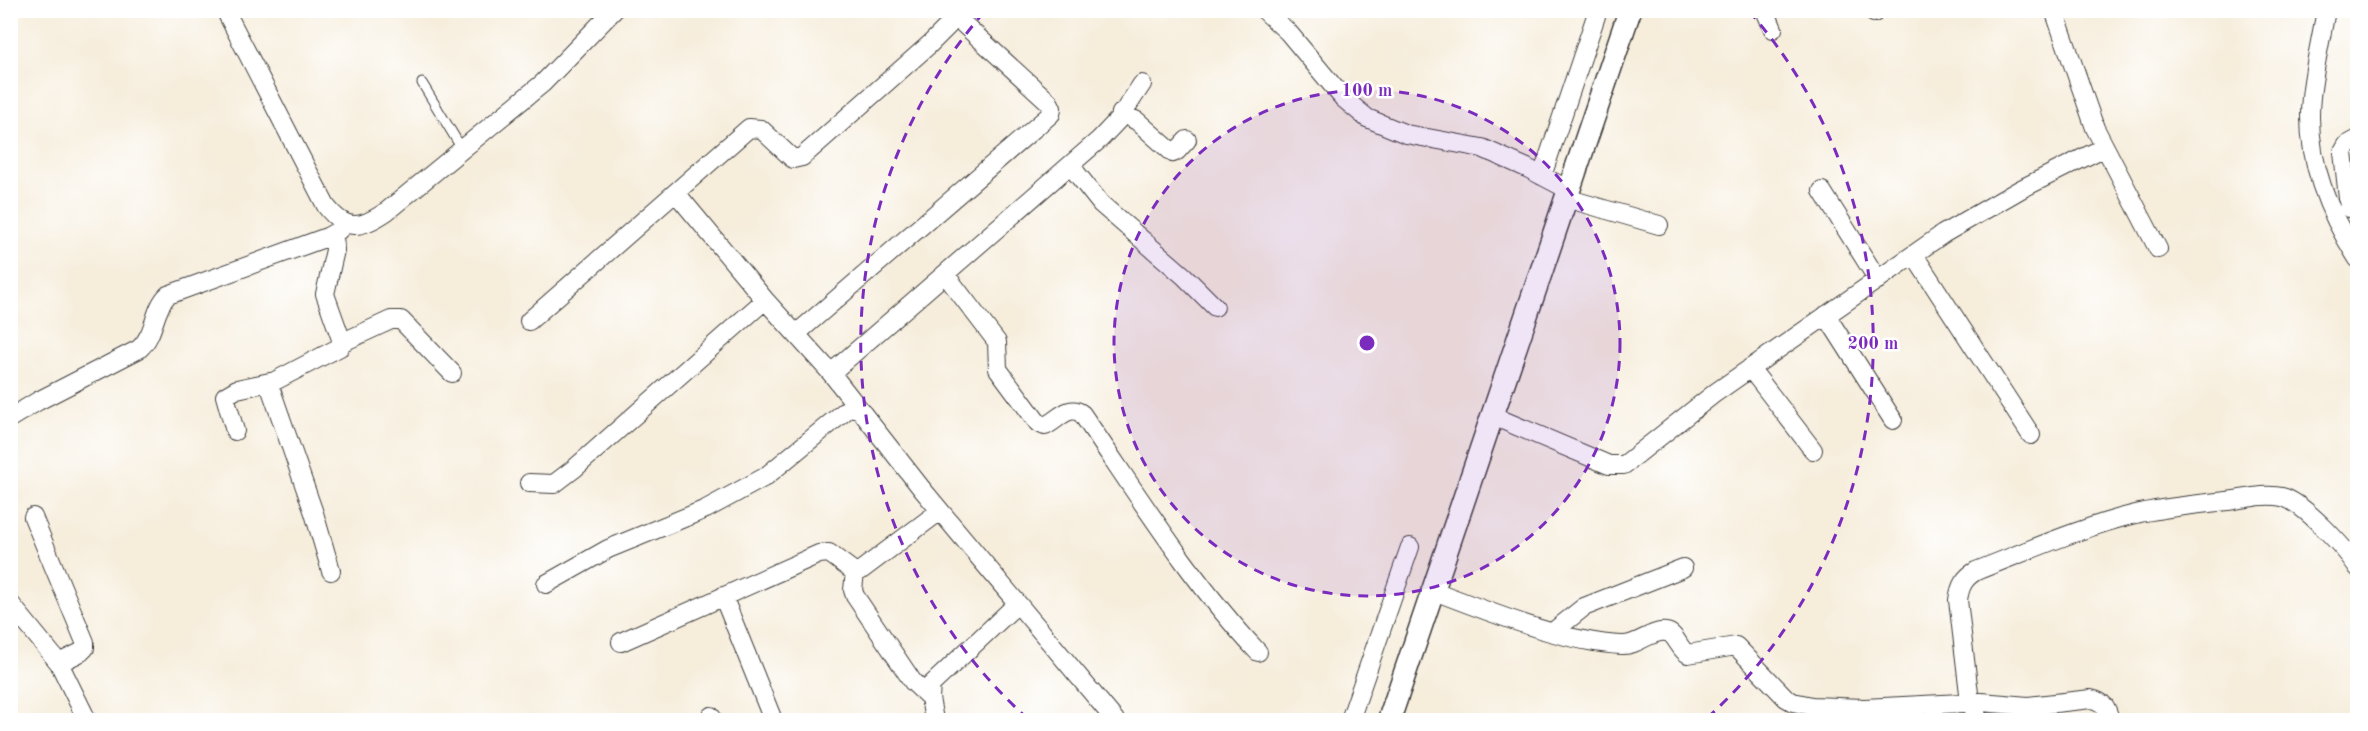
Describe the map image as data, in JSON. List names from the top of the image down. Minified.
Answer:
{"rings":["100 m","200 m"]}
